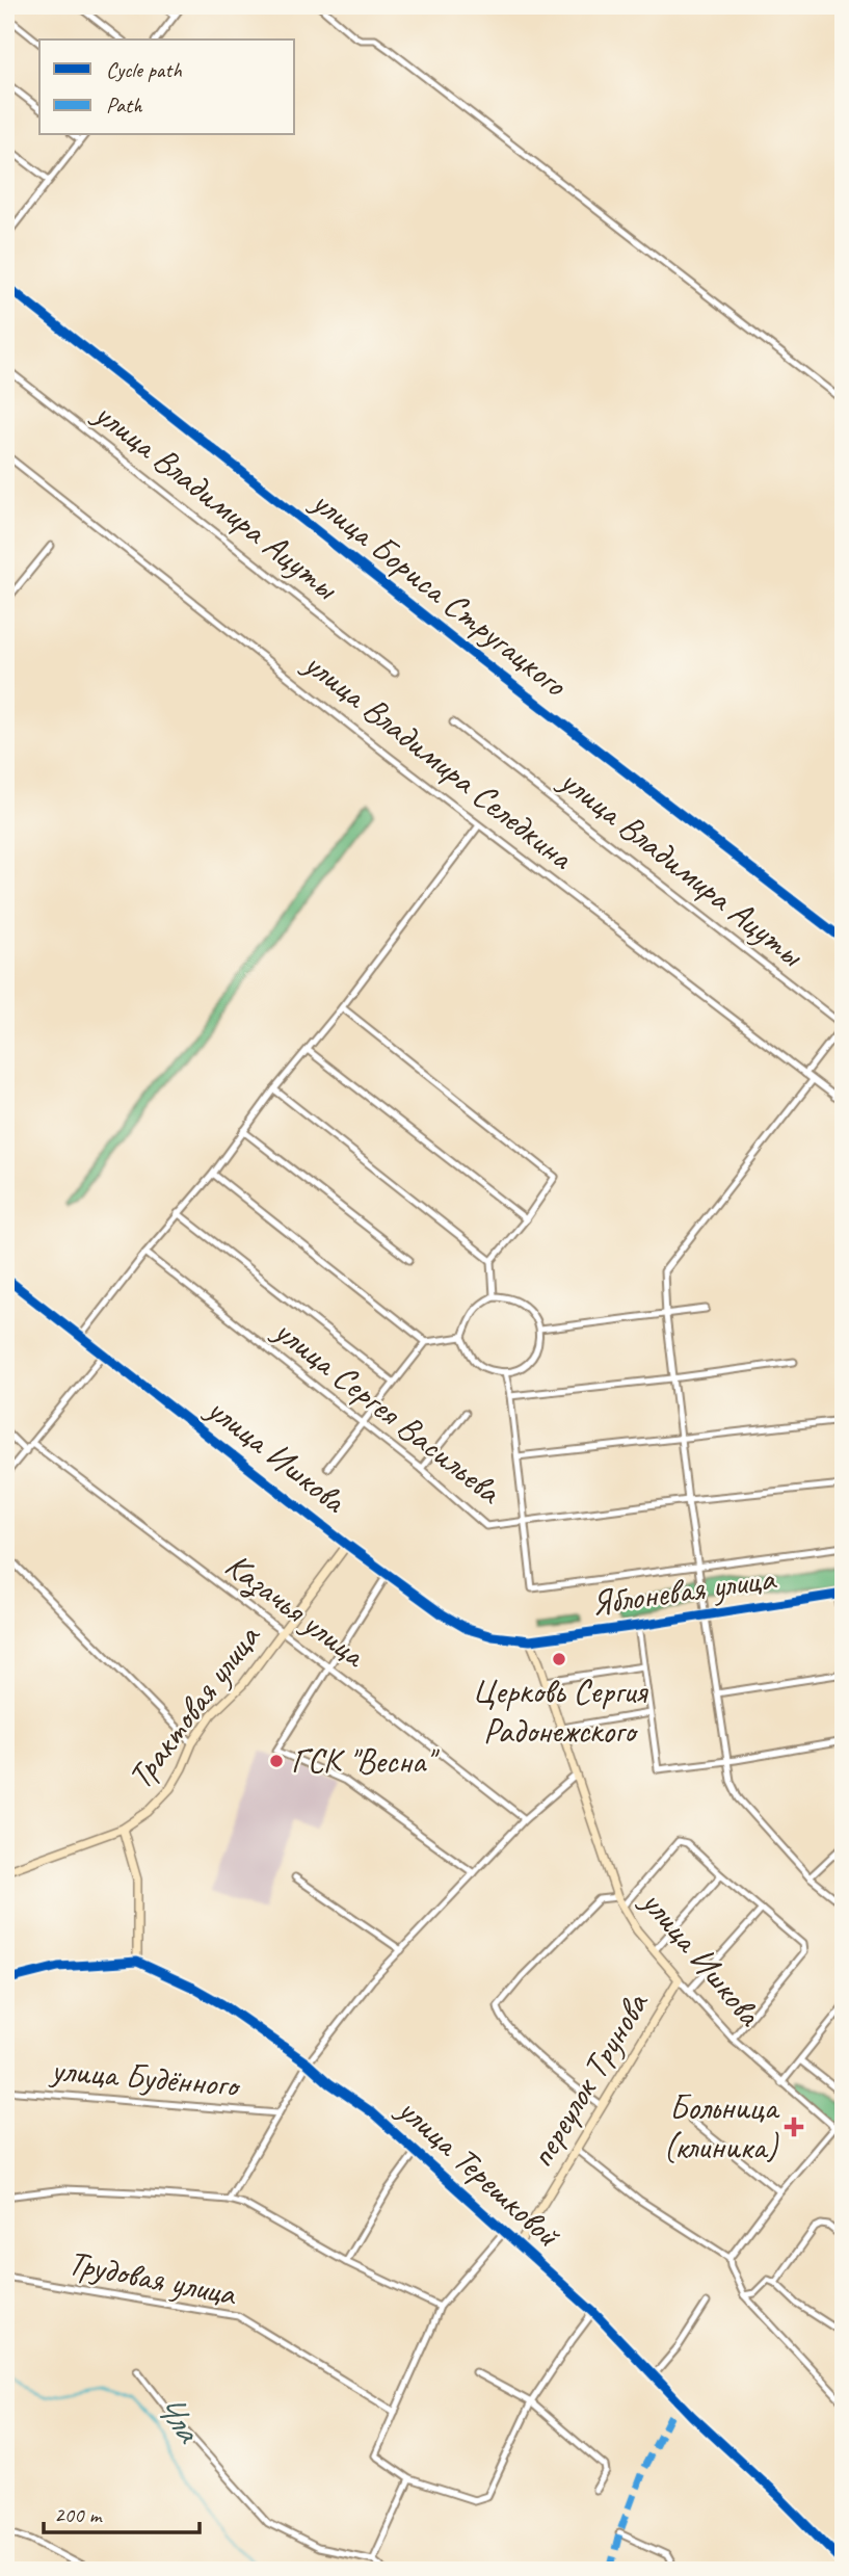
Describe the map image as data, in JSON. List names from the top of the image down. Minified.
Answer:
{"streets":{"street":["улица Владимира Ацуты","улица Бориса Стругацкого","улица Владимира Селедкина","улица Сергея Васильева","улица Ишкова","Яблоневая улица","Казачья улица","Трактовая улица","улица Будённого","переулок Трунова","улица Терешковой","Трудовая улица"]},"crossings":[["улица Ишкова","Яблоневая улица"],["улица Ишкова","Трактовая улица"],["улица Ишкова","переулок Трунова"],["Казачья улица","Трактовая улица"],["переулок Трунова","улица Терешковой"]],"water":["Чла"],"places":{"other":["Церковь Сергия Радонежского","ГСК \"Весна\""],"health":["Больница (клиника)"]},"legend":["Cycle path","Path"],"scale_bar":"200 m"}
